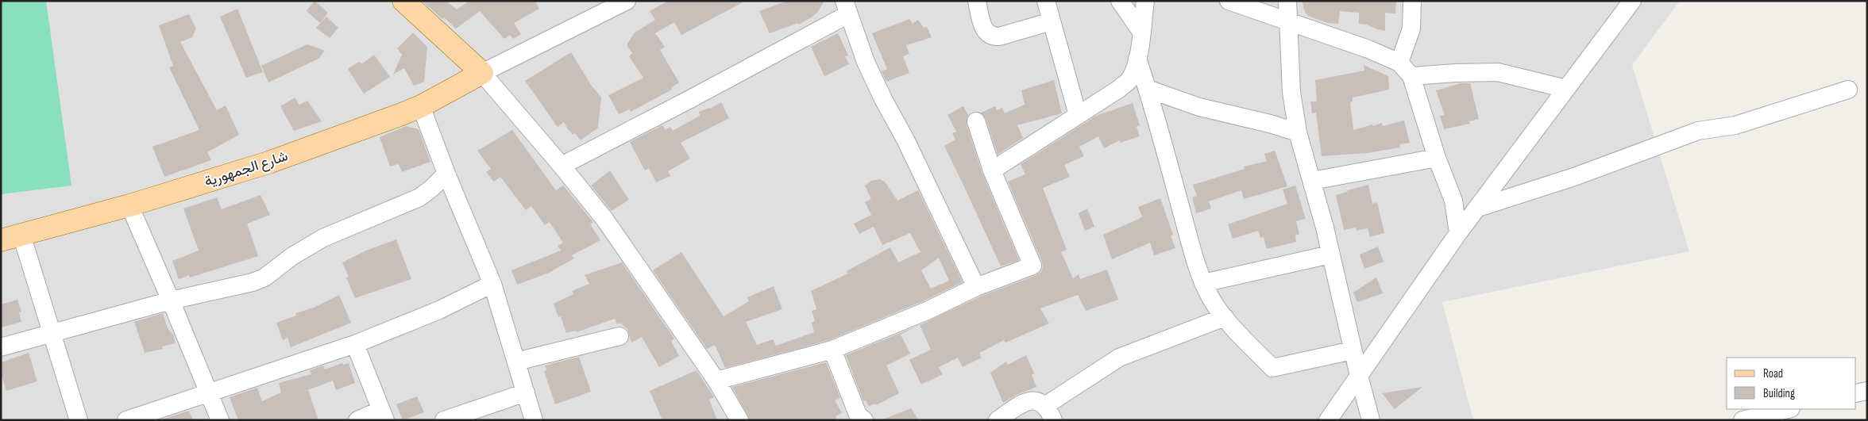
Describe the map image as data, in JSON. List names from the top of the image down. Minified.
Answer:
{"streets":{"main road":["شارع الجمهورية"]},"legend":["Road","Building"]}
